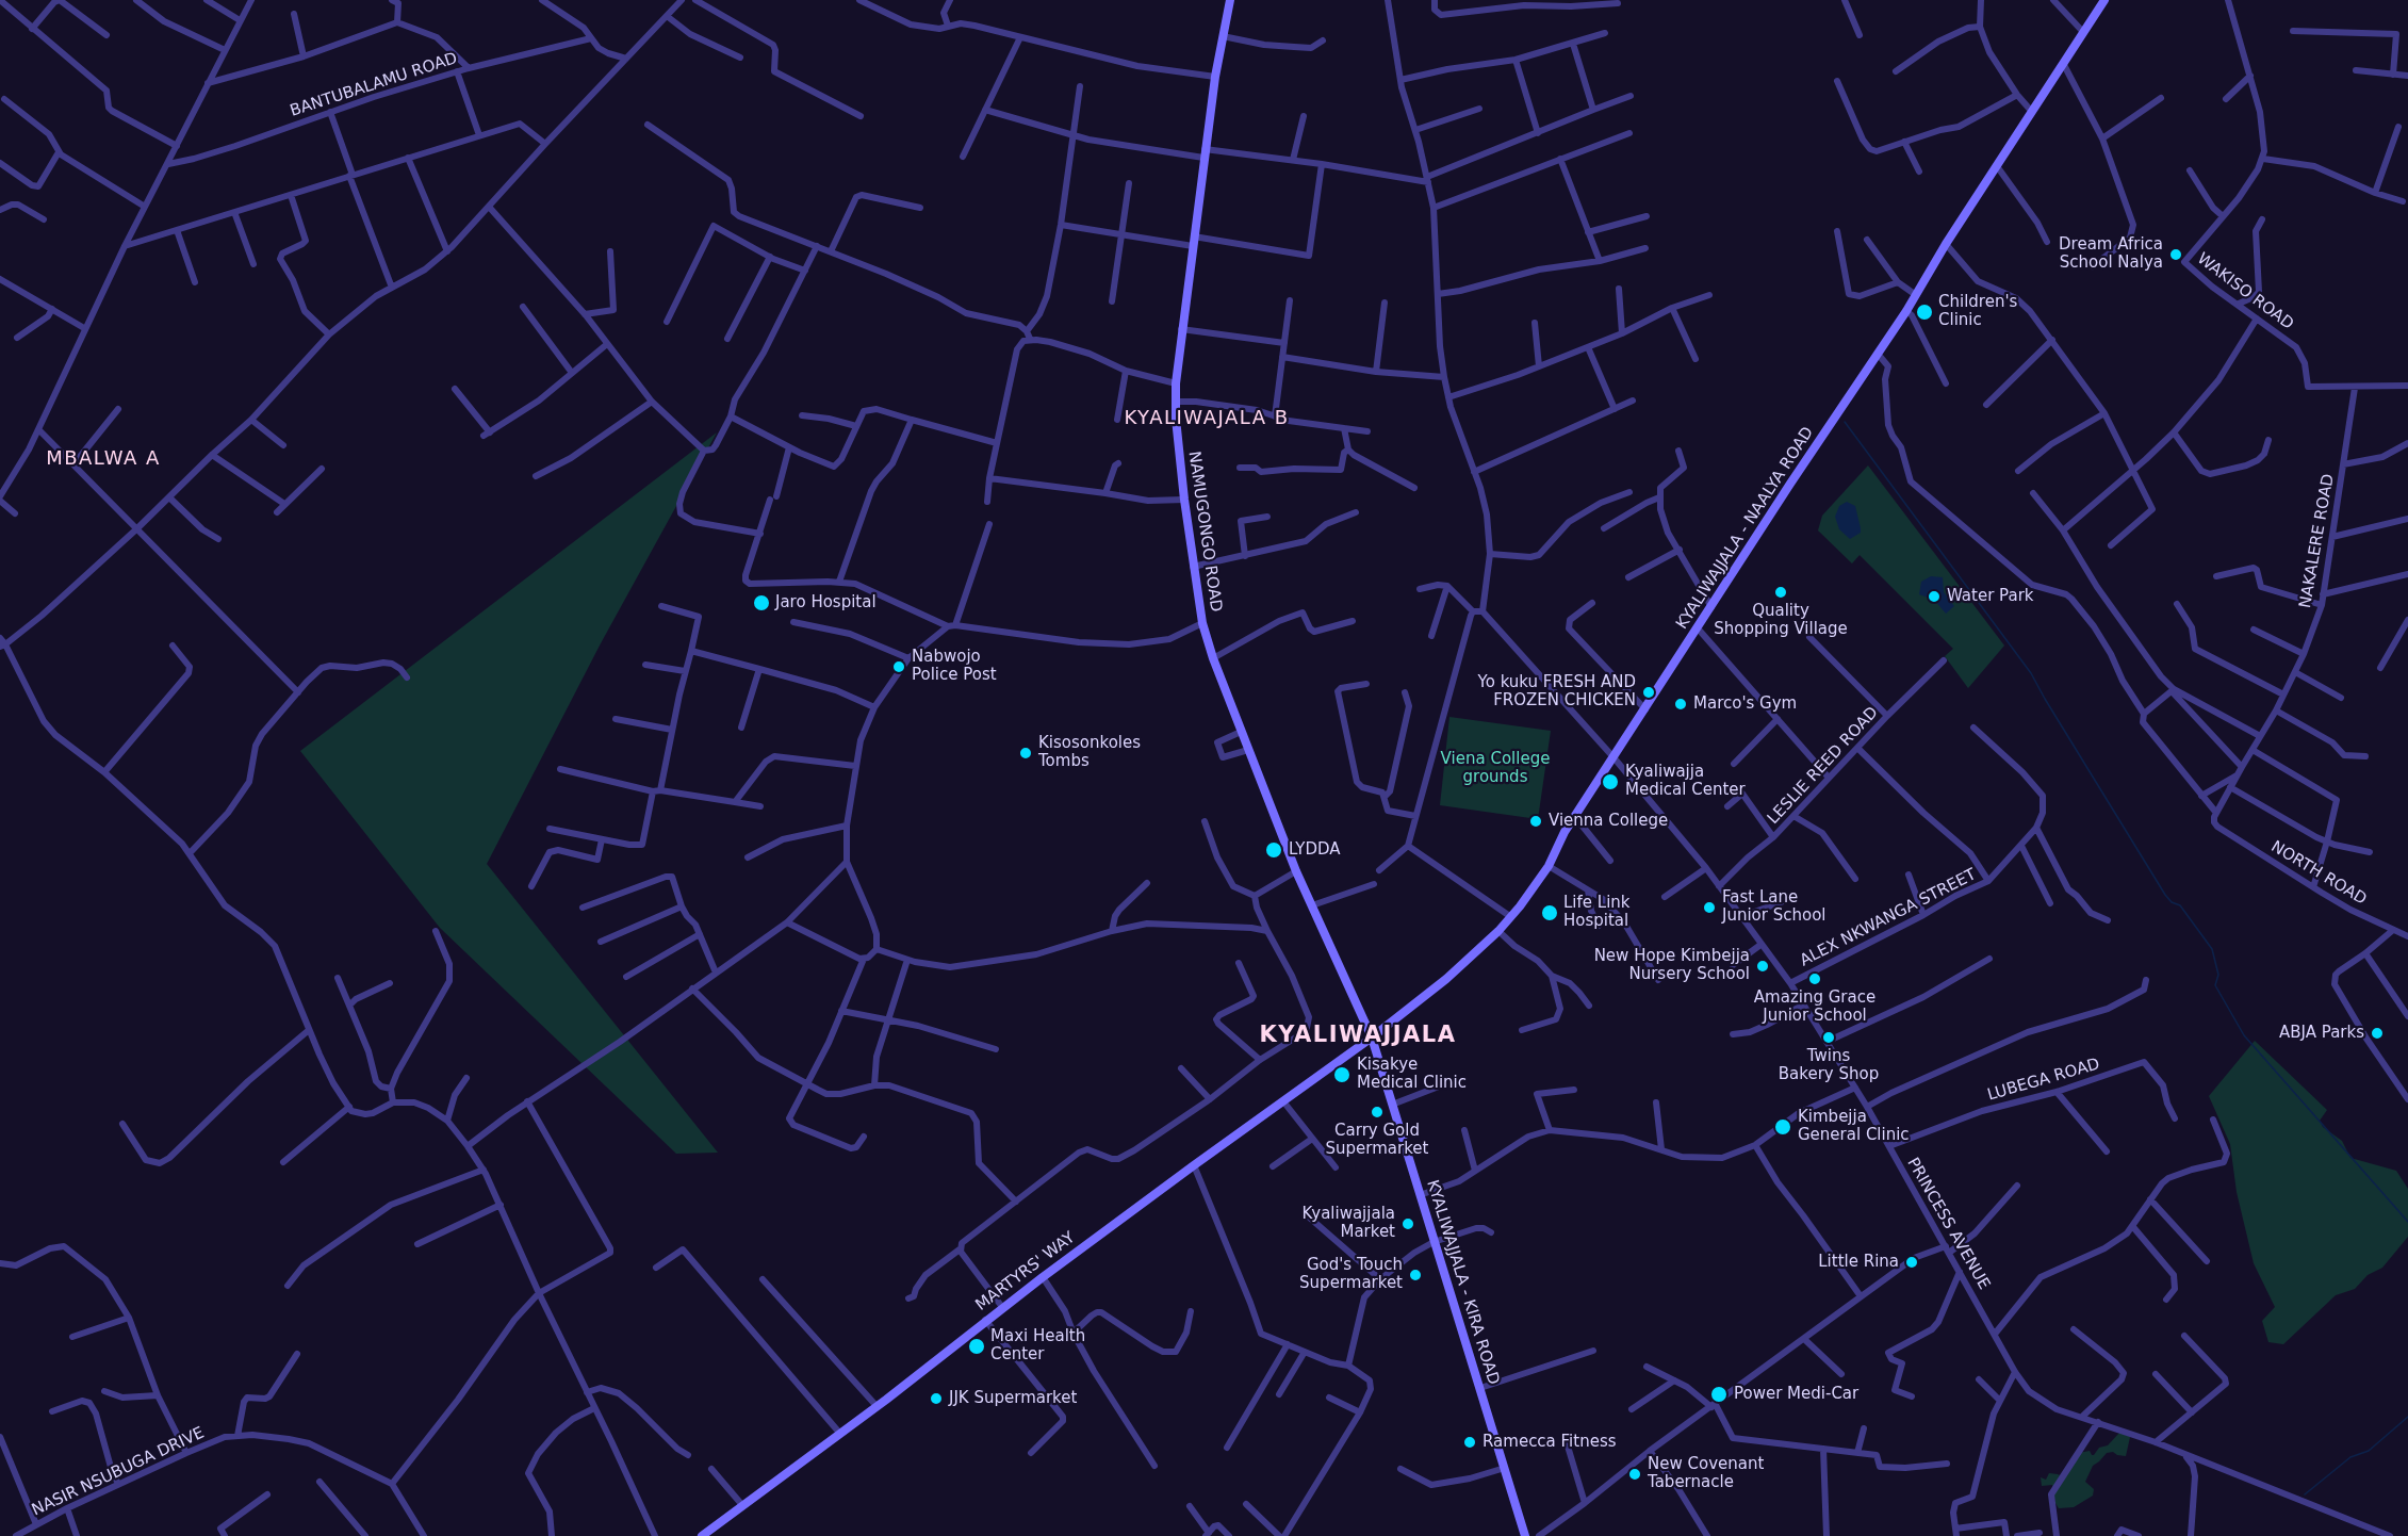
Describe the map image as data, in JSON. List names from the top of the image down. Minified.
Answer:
{"streets":{"main road":["KYALIWAJJALA - NAALYA ROAD","NAMUGONGO ROAD","MARTYRS' WAY","KYALIWAJJALA - KIRA ROAD"],"street":["BANTUBALAMU ROAD","WAKISO ROAD","NAKALERE ROAD","LESLIE REED ROAD","NORTH ROAD","ALEX NKWANGA STREET","LUBEGA ROAD","PRINCESS AVENUE","NASIR NSUBUGA DRIVE"]},"crossings":[["WAKISO ROAD","NAKALERE ROAD"],["KYALIWAJJALA - NAALYA ROAD","NAMUGONGO ROAD"],["KYALIWAJJALA - NAALYA ROAD","PRINCESS AVENUE"],["KYALIWAJJALA - NAALYA ROAD","MARTYRS' WAY"],["KYALIWAJJALA - NAALYA ROAD","KYALIWAJJALA - KIRA ROAD"],["NAMUGONGO ROAD","MARTYRS' WAY"],["NAMUGONGO ROAD","KYALIWAJJALA - KIRA ROAD"],["NAKALERE ROAD","NORTH ROAD"],["LESLIE REED ROAD","PRINCESS AVENUE"],["ALEX NKWANGA STREET","PRINCESS AVENUE"],["LUBEGA ROAD","PRINCESS AVENUE"],["MARTYRS' WAY","KYALIWAJJALA - KIRA ROAD"]],"districts":["KYALIWAJALA B","MBALWA A","KYALIWAJJALA"],"parks":["Viena College grounds"],"places":["Dream Africa School Nalya","Children's Clinic","Quality Shopping Village","Water Park","Jaro Hospital","Nabwojo Police Post","Yo kuku FRESH AND FROZEN CHICKEN","Marco's Gym","Kisosonkoles Tombs","Kyaliwajja Medical Center","Vienna College","LYDDA","Fast Lane Junior School","Life Link Hospital","New Hope Kimbejja Nursery School","Amazing Grace Junior School","ABJA Parks","Twins Bakery Shop","Kisakye Medical Clinic","Carry Gold Supermarket","Kimbejja General Clinic","Kyaliwajjala Market","Little Rina","God's Touch Supermarket","Maxi Health Center","Power Medi-Car","JJK Supermarket","Ramecca Fitness","New Covenant Tabernacle"]}
